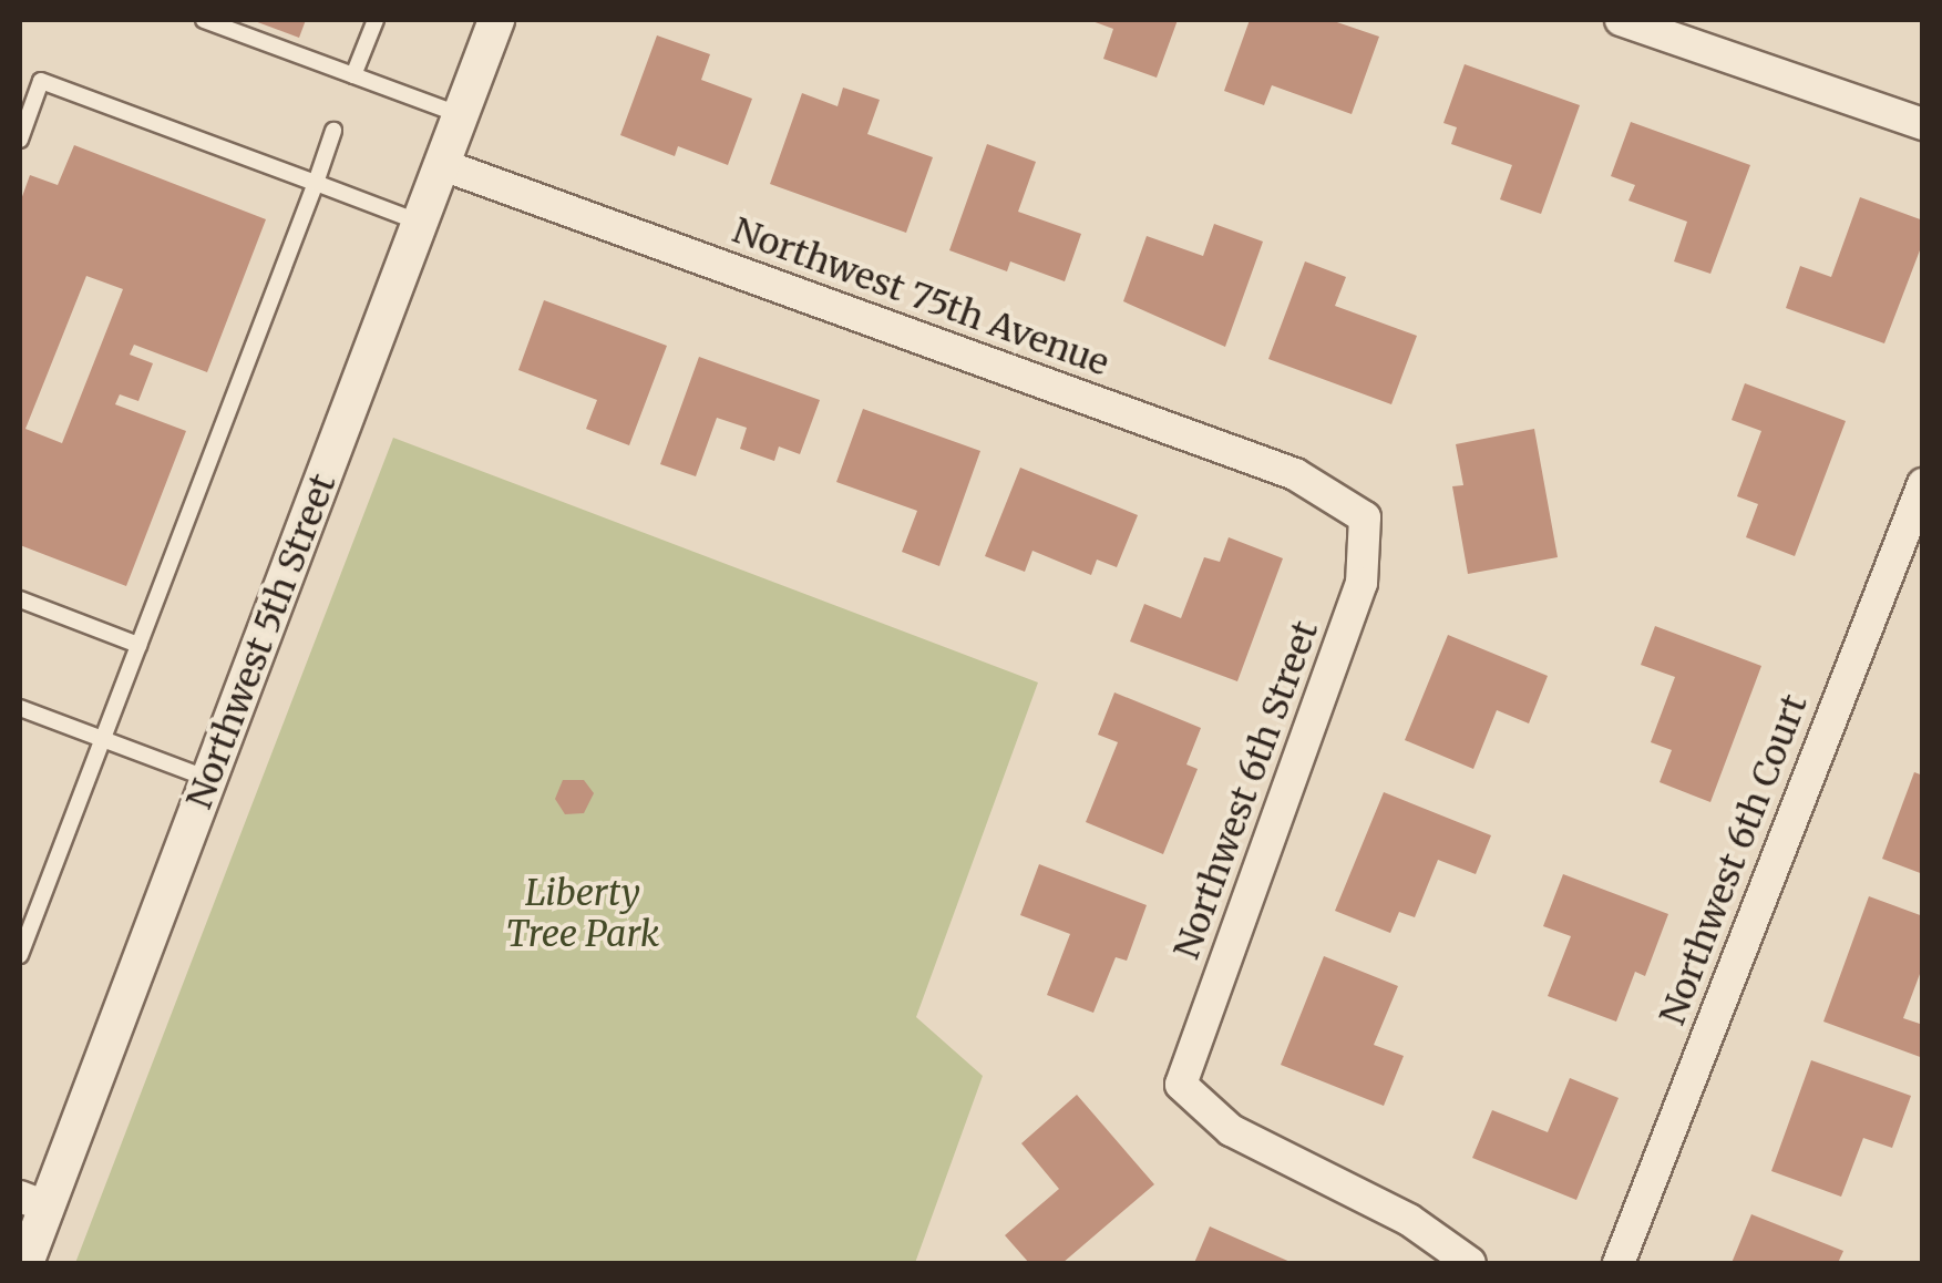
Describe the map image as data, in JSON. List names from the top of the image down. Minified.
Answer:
{"streets":{"street":["Northwest 75th Avenue","Northwest 5th Street","Northwest 6th Street","Northwest 6th Court"]},"crossings":[["Northwest 75th Avenue","Northwest 5th Street"],["Northwest 75th Avenue","Northwest 6th Street"]],"parks":["Liberty Tree Park"]}
